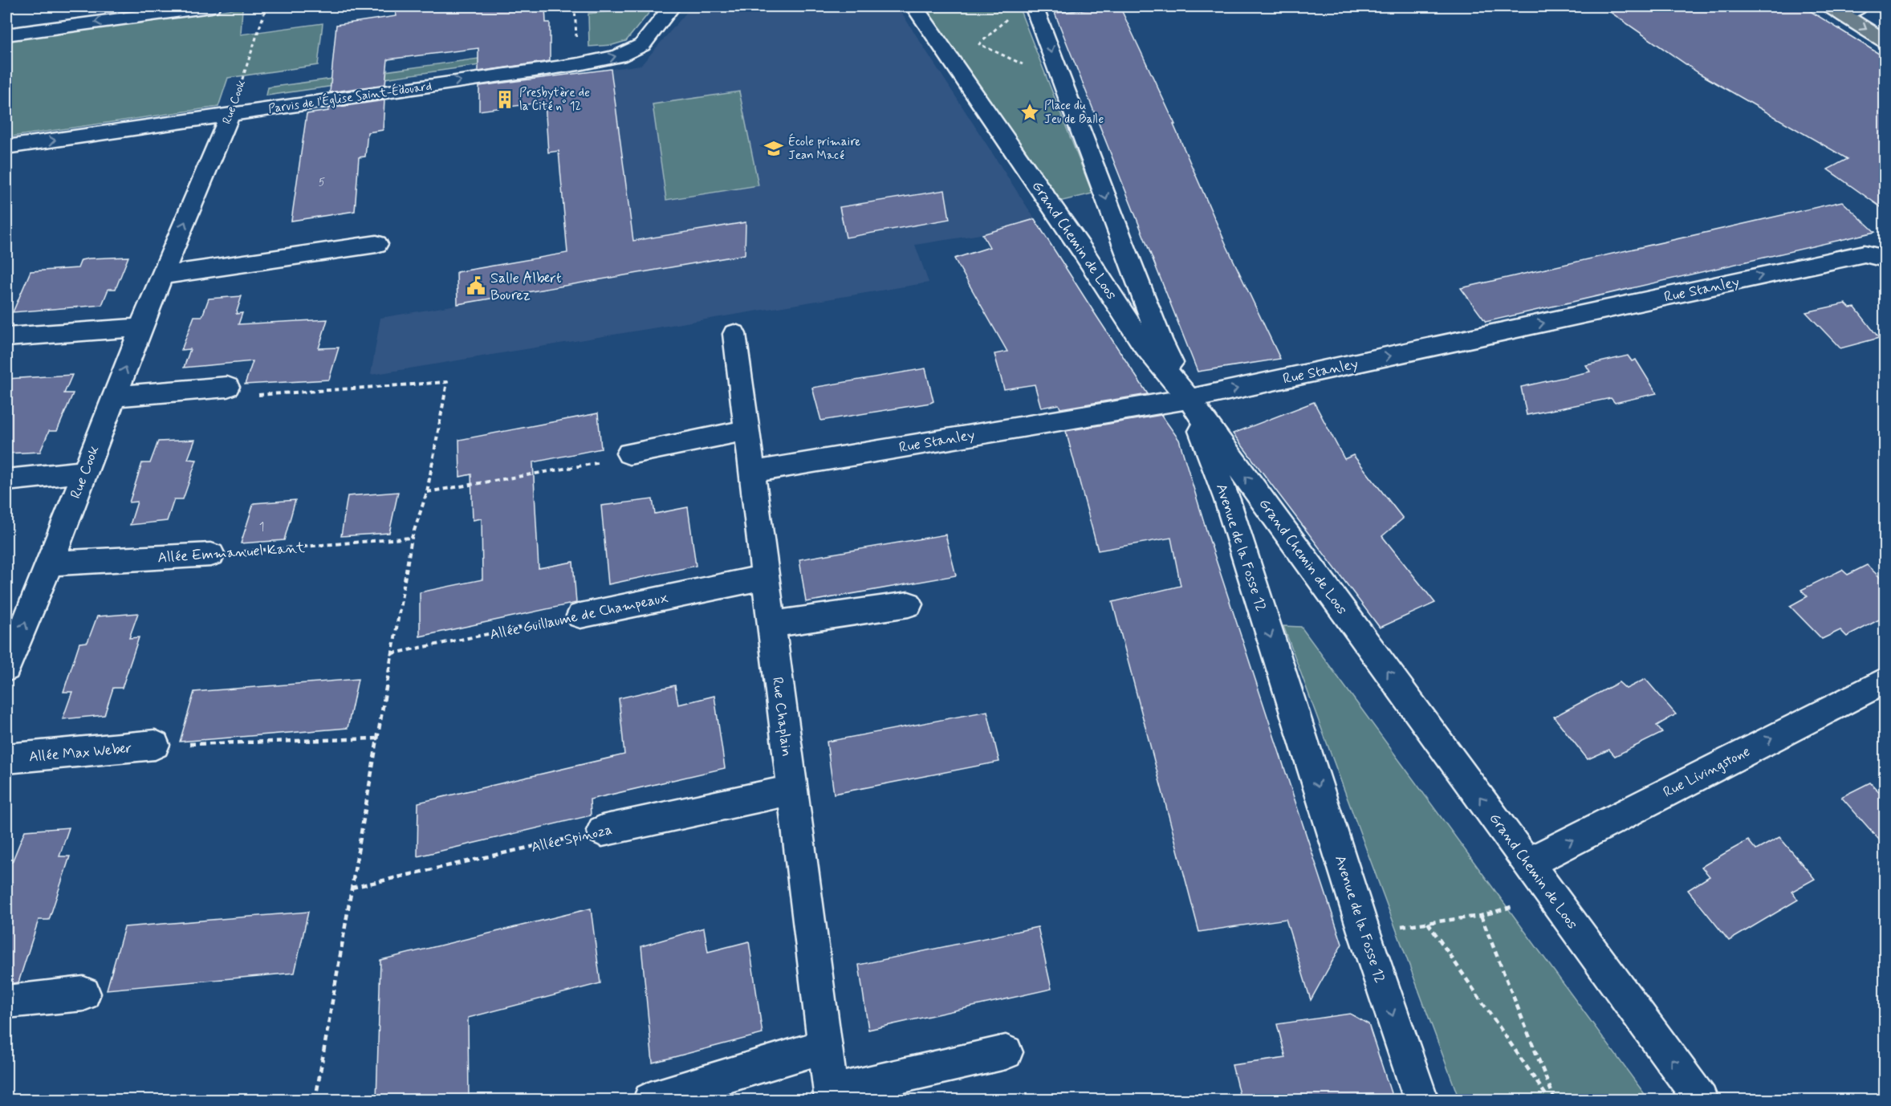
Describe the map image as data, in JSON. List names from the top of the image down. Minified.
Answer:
{"streets":{"street":["Parvis de l'Église Saint-Édouard","Rue Cook","Grand Chemin de Loos","Rue Stanley","Avenue de la Fosse 12","Allée Emmanuel Kant","Allée Guillaume de Champeaux","Rue Chaplain","Allée Max Weber","Rue Livingstone","Allée Spinoza"]},"crossings":[["Parvis de l'Église Saint-Édouard","Rue Cook"],["Rue Cook","Allée Emmanuel Kant"],["Grand Chemin de Loos","Rue Stanley"],["Grand Chemin de Loos","Avenue de la Fosse 12"],["Grand Chemin de Loos","Rue Livingstone"],["Rue Stanley","Avenue de la Fosse 12"],["Rue Stanley","Rue Chaplain"],["Allée Guillaume de Champeaux","Rue Chaplain"],["Rue Chaplain","Allée Spinoza"]],"one_way":["Rue Cook","Grand Chemin de Loos","Rue Stanley","Avenue de la Fosse 12","Rue Livingstone"],"places":{"building":["Presbytère de la Cité n° 12"],"place":["Place du Jeu de Balle"],"school or university":["École primaire Jean Macé"],"public building":["Salle Albert Bourez"]},"house_numbers":["5","1"]}
